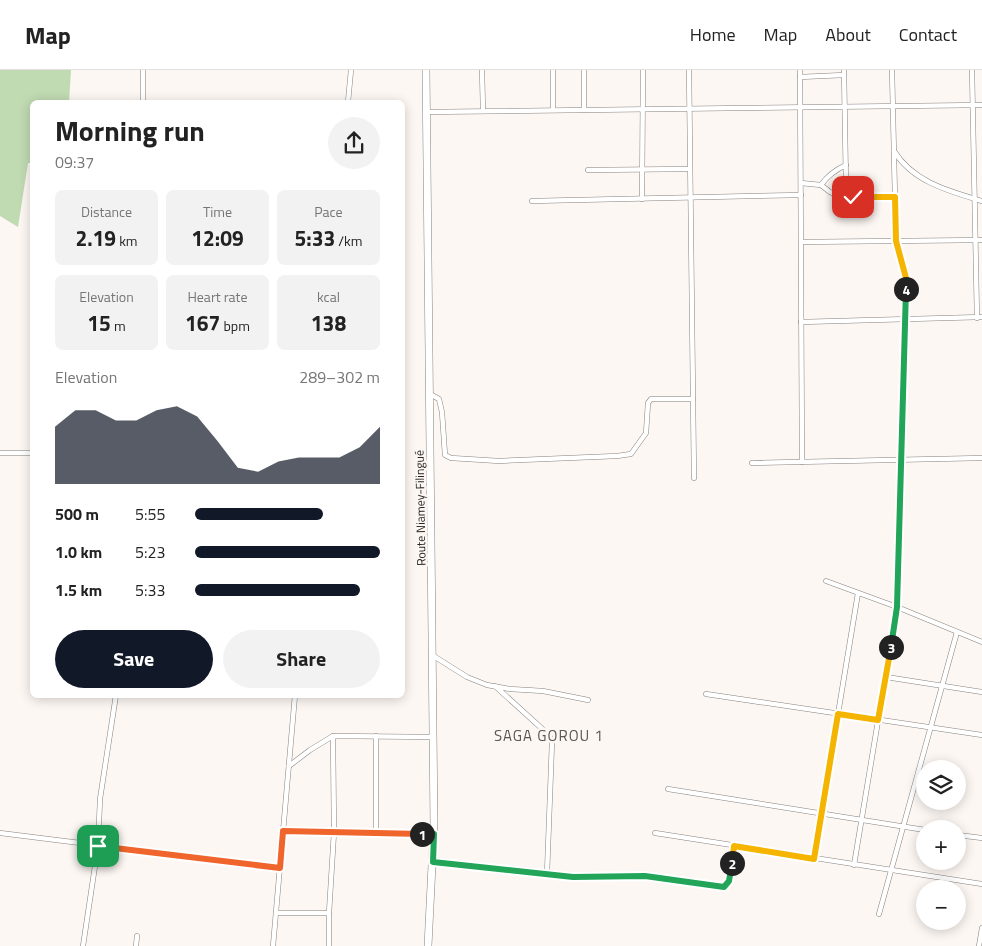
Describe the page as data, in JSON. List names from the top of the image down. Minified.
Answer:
{"streets":{"main road":["Route Niamey-Filingué"]},"districts":["SAGA GOROU 1"],"page":{"header":"Map","nav":["Home","Map","About","Contact"],"heading":["Morning run","09:37"],"stats":[["Distance","2.19 km"],["Time","12:09"],["Pace","5:33 /km"],["Elevation","15 m"],["Heart rate","167 bpm"],["kcal","138"]],"pins":["4","3","1","2"],"chart":["Elevation","289–302 m"],"list":[{"name":"500 m","note":"5:55"},{"name":"1.0 km","note":"5:23"},{"name":"1.5 km","note":"5:33"}],"buttons":["Save","Share"],"map_buttons":["+","−"]}}
